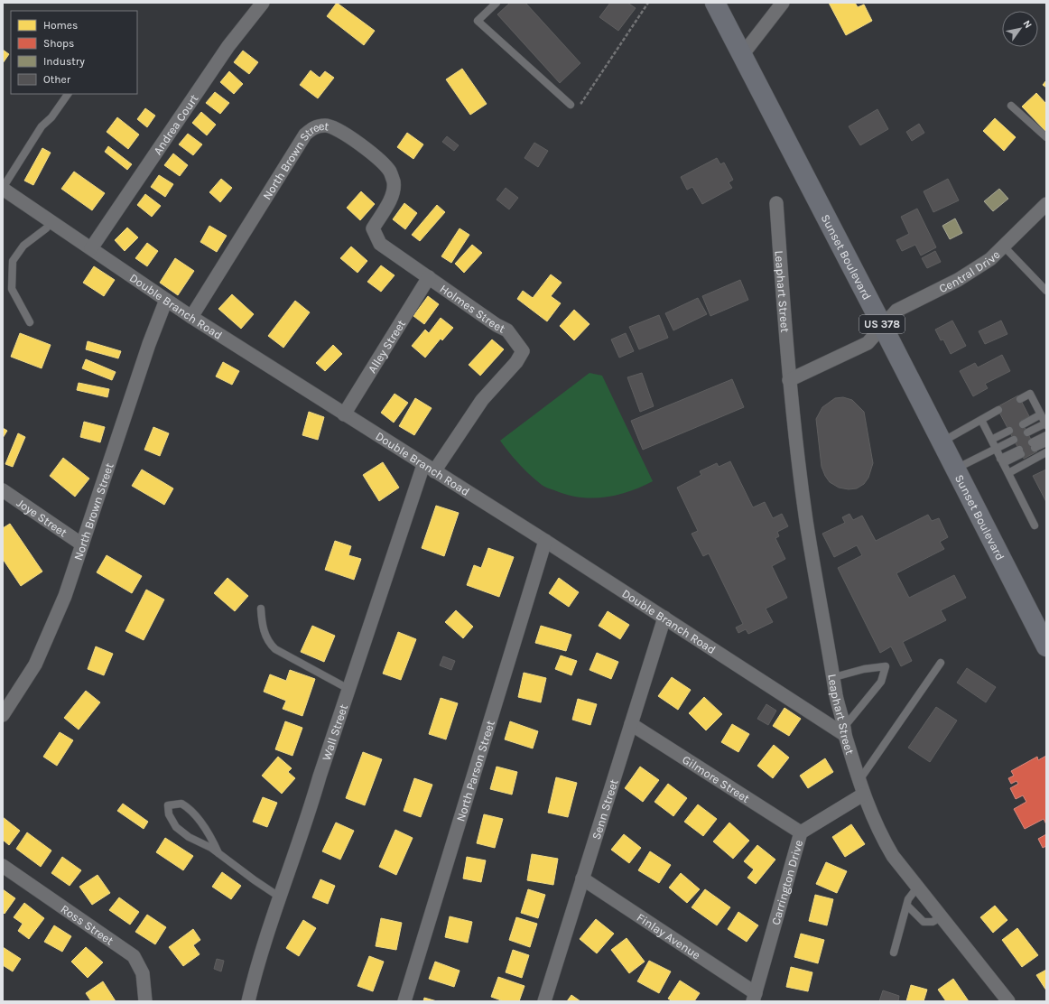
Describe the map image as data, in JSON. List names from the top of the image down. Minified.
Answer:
{"streets":{"main road":["Sunset Boulevard","US 378"],"street":["Andrea Court","North Brown Street","Central Drive","Leaphart Street","Double Branch Road","Holmes Street","Alley Street","Joye Street","Wall Street","North Parson Street","Gilmore Street","Senn Street","Carrington Drive","Ross Street","Finlay Avenue"]},"crossings":[["Andrea Court","Double Branch Road"],["North Brown Street","Double Branch Road"],["North Brown Street","Holmes Street"],["North Brown Street","Joye Street"],["Sunset Boulevard","Central Drive"],["Leaphart Street","Double Branch Road"],["Leaphart Street","Carrington Drive"],["Double Branch Road","Holmes Street"],["Double Branch Road","Alley Street"],["Double Branch Road","Wall Street"],["Double Branch Road","North Parson Street"],["Double Branch Road","Senn Street"],["Holmes Street","Alley Street"],["Holmes Street","Wall Street"],["Gilmore Street","Senn Street"],["Gilmore Street","Carrington Drive"],["Senn Street","Finlay Avenue"],["Carrington Drive","Finlay Avenue"]],"legend":["Homes","Shops","Industry","Other"],"north":"top right"}
